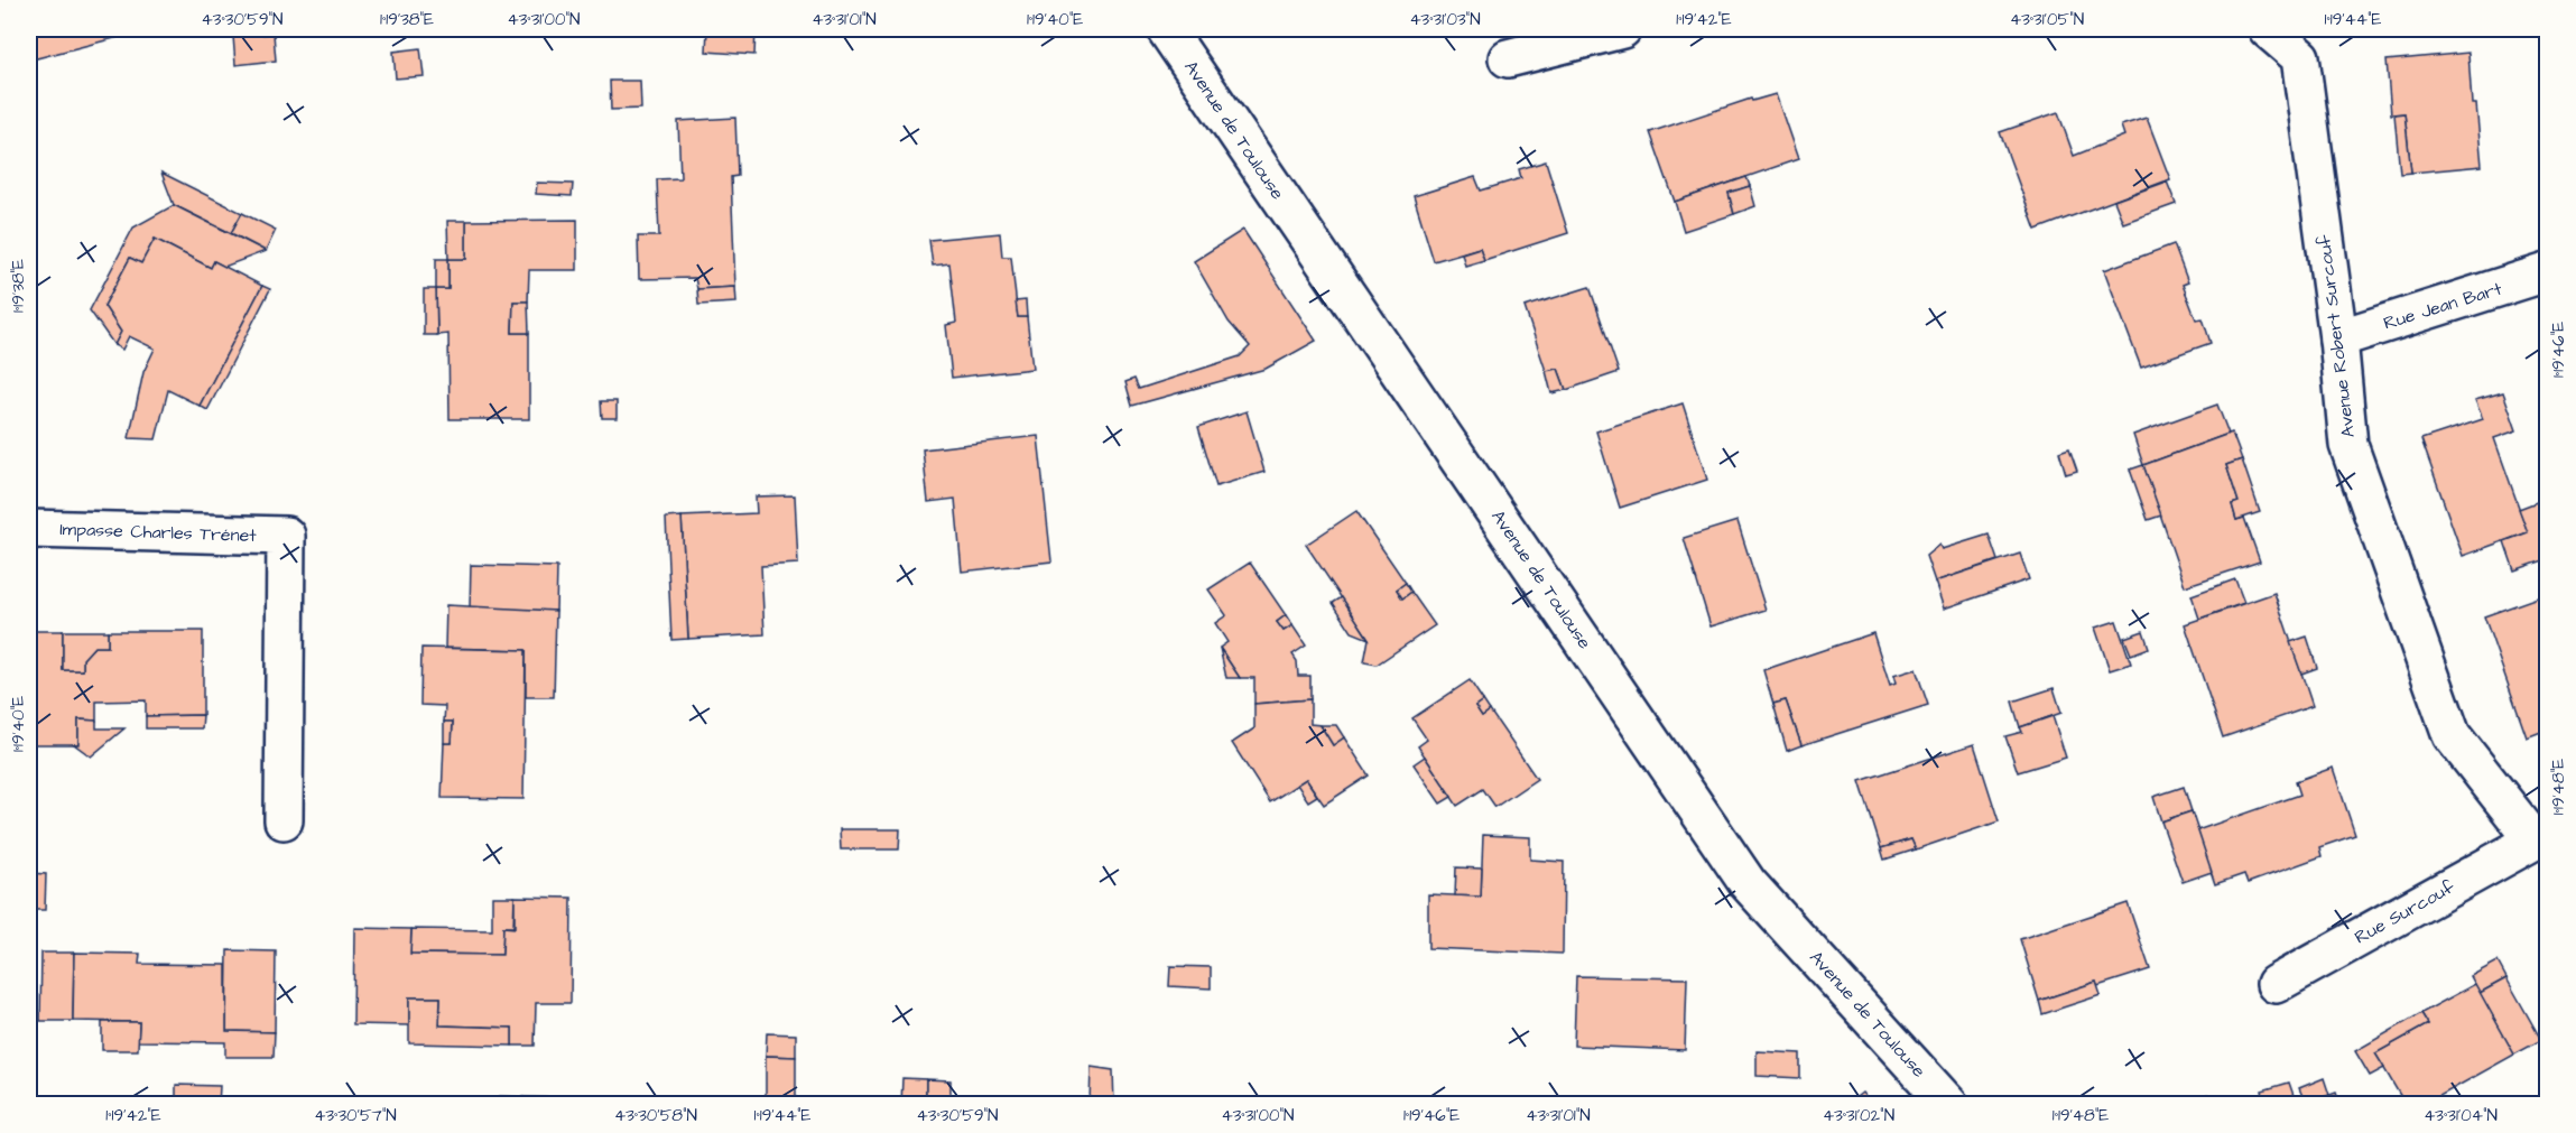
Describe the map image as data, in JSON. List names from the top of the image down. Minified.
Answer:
{"streets":{"street":["Avenue de Toulouse","Rue Jean Bart","Avenue Robert Surcouf","Impasse Charles Trénet","Rue Surcouf"]},"crossings":[["Rue Jean Bart","Avenue Robert Surcouf"],["Avenue Robert Surcouf","Rue Surcouf"]],"coordinates":["43°30'59\"N","1°19'38\"E","43°31'00\"N","43°31'01\"N","1°19'40\"E","43°31'03\"N","1°19'42\"E","43°31'05\"N","1°19'44\"E","1°19'46\"E","1°19'48\"E","43°30'57\"N","43°30'58\"N","43°31'02\"N","43°31'04\"N"]}
